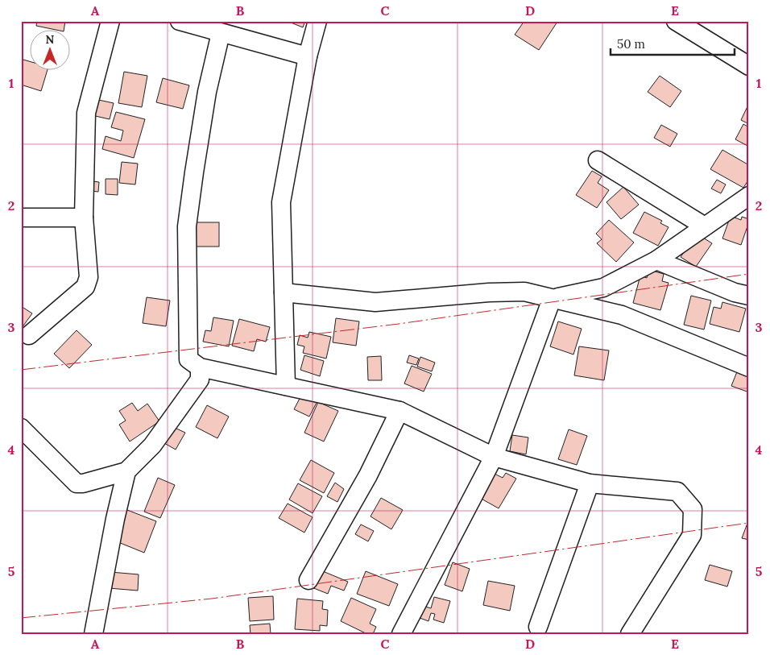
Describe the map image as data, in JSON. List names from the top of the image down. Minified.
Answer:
{"scale_bar":"50 m","north":"top","grid":{"columns":["A","B","C","D","E"],"rows":["1","2","3","4","5"]}}
